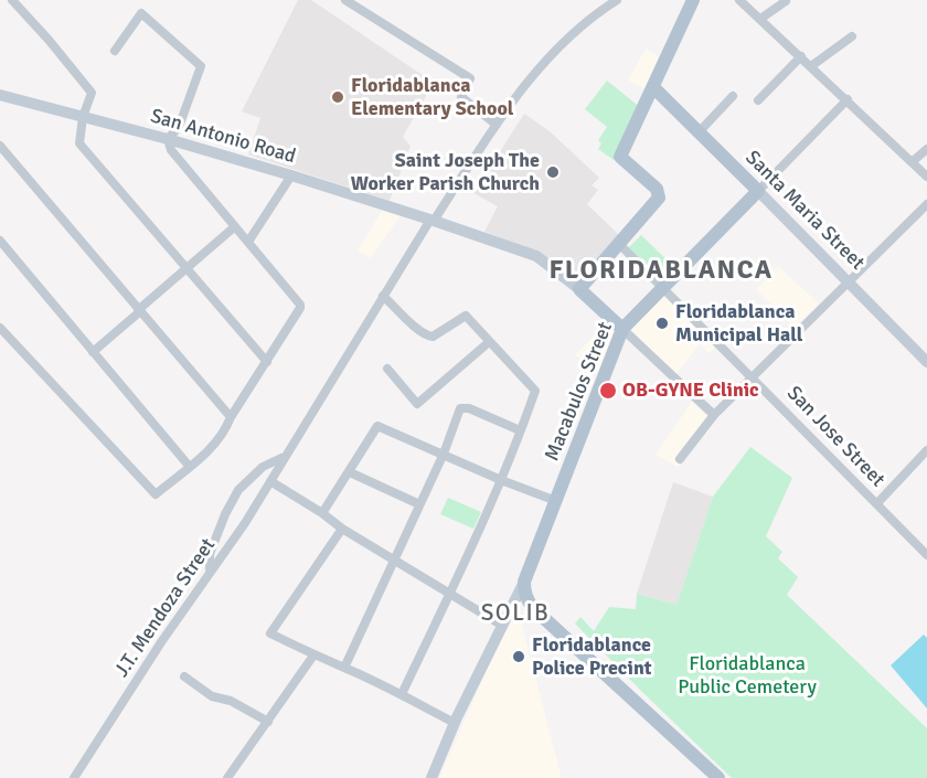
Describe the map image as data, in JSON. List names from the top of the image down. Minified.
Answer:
{"streets":{"main road":["Santa Maria Street","Macabulos Street"],"street":["San Antonio Road","San Jose Street","J.T. Mendoza Street"]},"crossings":[["San Antonio Road","J.T. Mendoza Street"],["Santa Maria Street","Macabulos Street"],["Macabulos Street","San Jose Street"]],"districts":["FLORIDABLANCA","SOLIB"],"parks":["Floridablanca Public Cemetery"],"places":["Floridablanca Elementary School","Saint Joseph The Worker Parish Church","Floridablanca Municipal Hall","OB-GYNE Clinic","Floridablance Police Precint"]}
